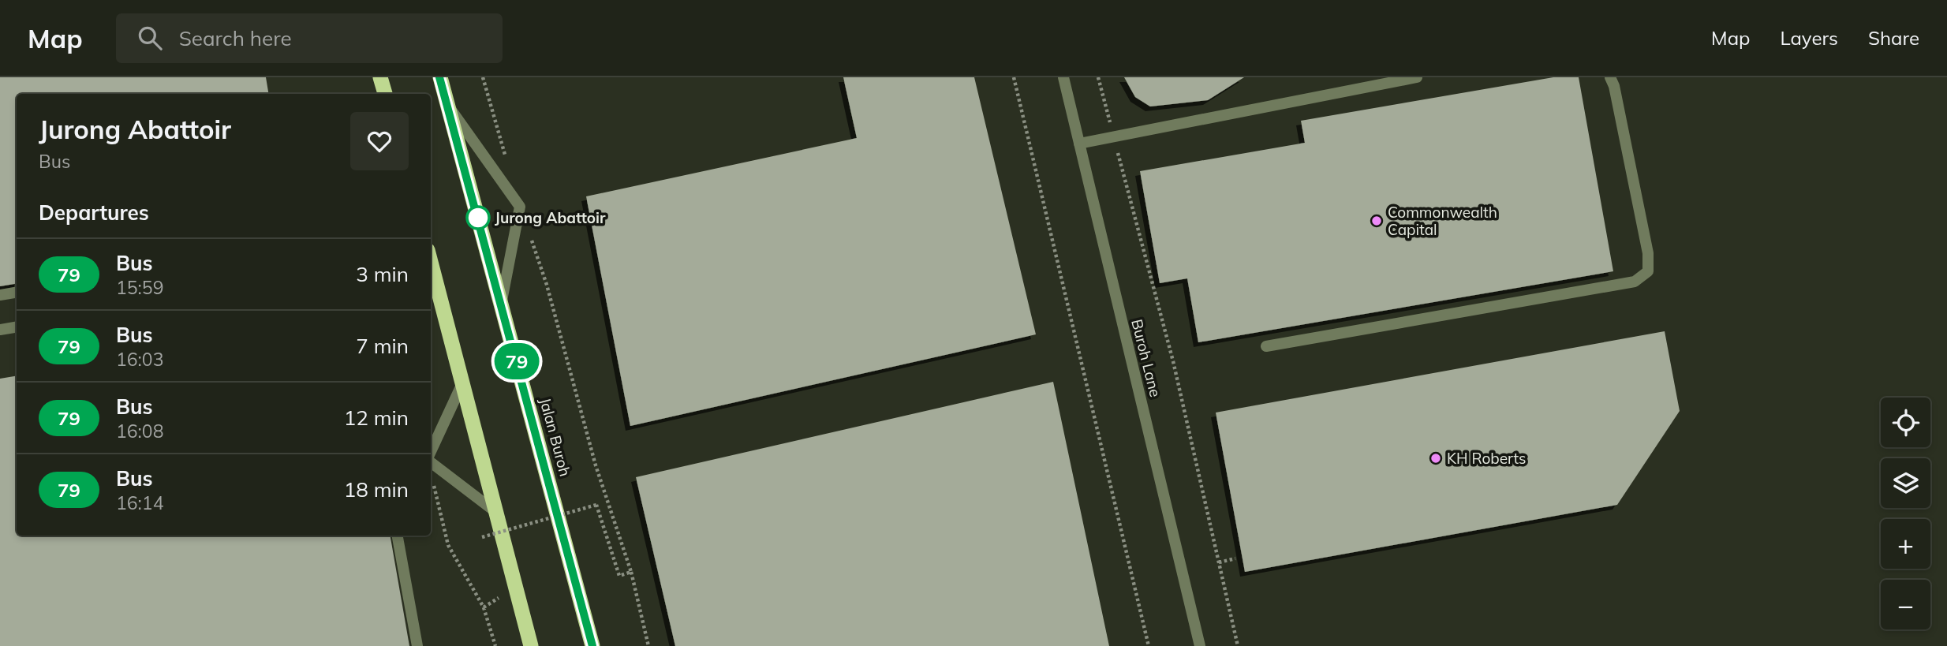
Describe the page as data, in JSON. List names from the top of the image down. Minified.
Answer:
{"streets":{"highway":["Jalan Buroh"],"street":["Buroh Lane"]},"places":["Jurong Abattoir","Commonwealth Capital","KH Roberts"],"lines":["bus line 79"],"page":{"header":"Map","search":"Search here","nav":["Map","Layers","Share"],"on_map":"79","heading":[["Jurong Abattoir","Bus"],"Departures"],"list":[{"mark":"79","name":"Bus","note":"15:59","value":"3 min"},{"mark":"79","name":"Bus","note":"16:03","value":"7 min"},{"mark":"79","name":"Bus","note":"16:08","value":"12 min"},{"mark":"79","name":"Bus","note":"16:14","value":"18 min"}],"map_buttons":["+","−"]}}
